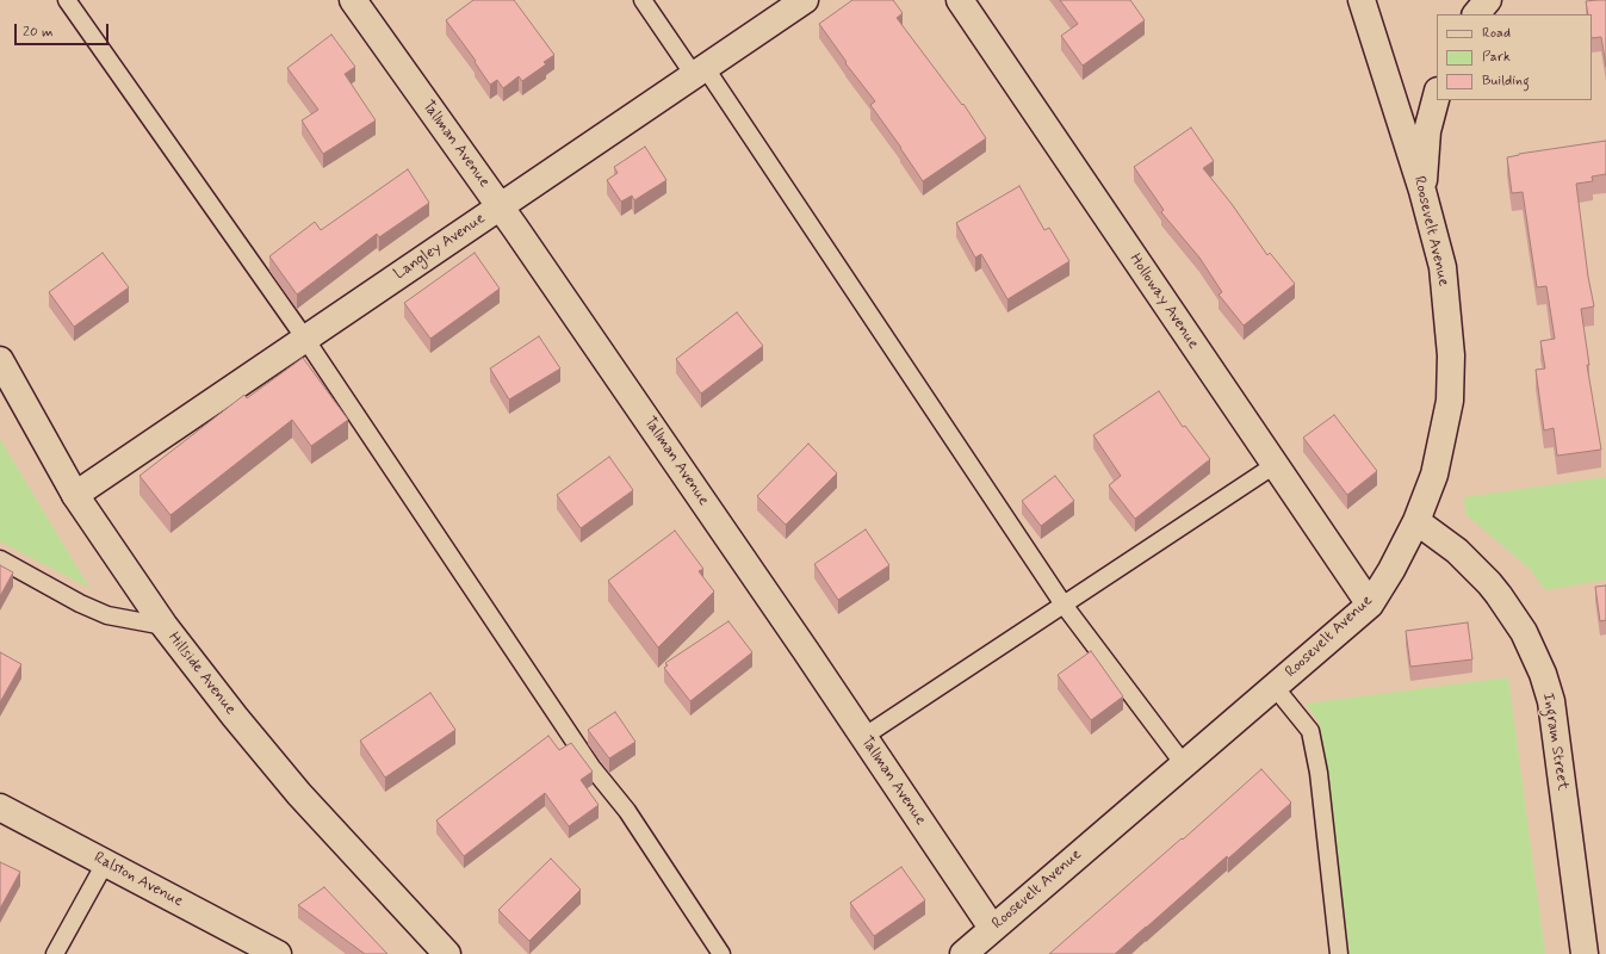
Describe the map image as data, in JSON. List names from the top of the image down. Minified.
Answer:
{"streets":{"street":["Tallman Avenue","Roosevelt Avenue","Langley Avenue","Holloway Avenue","Hillside Avenue","Ingram Street","Ralston Avenue"]},"crossings":[["Tallman Avenue","Roosevelt Avenue"],["Tallman Avenue","Langley Avenue"],["Roosevelt Avenue","Holloway Avenue"],["Roosevelt Avenue","Ingram Street"],["Langley Avenue","Hillside Avenue"]],"legend":["Road","Park","Building"],"scale_bar":"20 m"}
